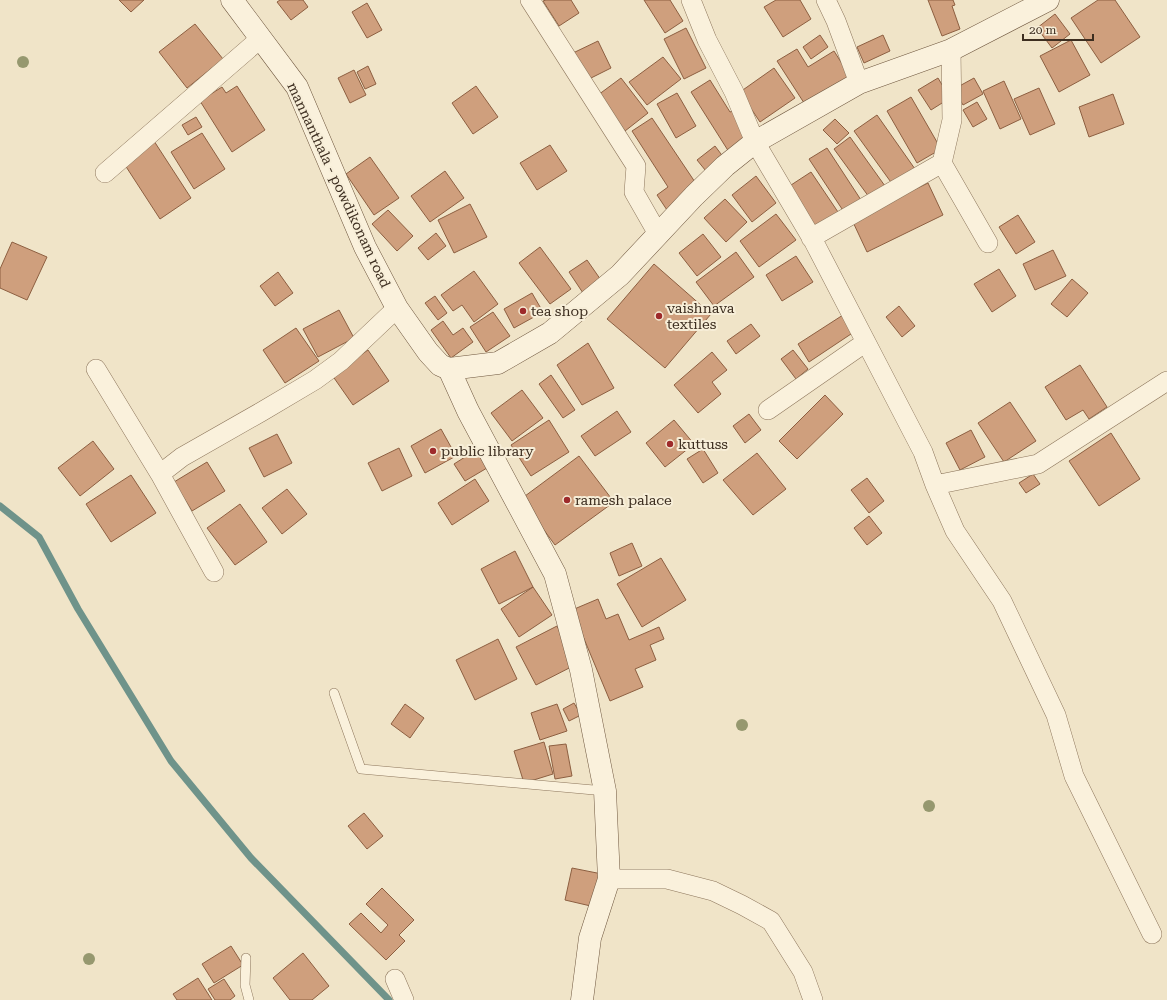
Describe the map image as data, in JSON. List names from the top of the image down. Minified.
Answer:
{"streets":{"main road":["mannanthala - powdikonam road"]},"places":["tea shop","vaishnava textiles","kuttuss","public library","ramesh palace"],"scale_bar":"20 m"}
